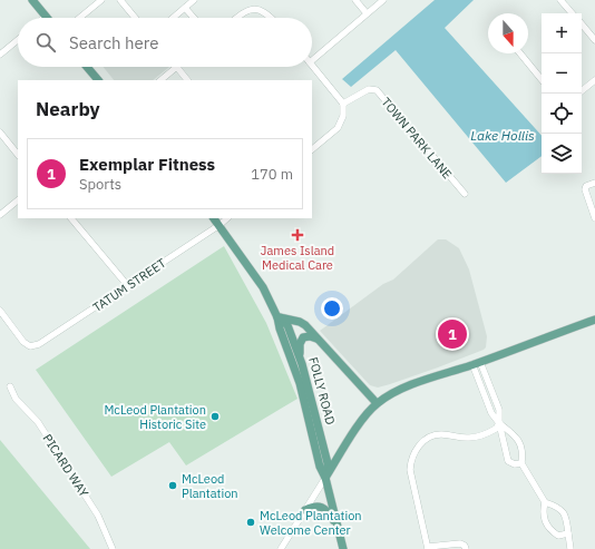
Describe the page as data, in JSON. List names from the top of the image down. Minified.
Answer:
{"streets":{"main road":["FOLLY ROAD"],"street":["TOWN PARK LANE","TATUM STREET","PICARD WAY"]},"crossings":[["TATUM STREET","FOLLY ROAD"]],"water":["Lake Hollis"],"places":{"health":["James Island Medical Care"],"other":["McLeod Plantation Historic Site","McLeod Plantation","McLeod Plantation Welcome Center"]},"north":"bottom","page":{"map_buttons":["+","−"],"search":"Search here","heading":"Nearby","list":[{"mark":"1","name":"Exemplar Fitness","note":"Sports","value":"170 m"}],"pins":"1"}}
